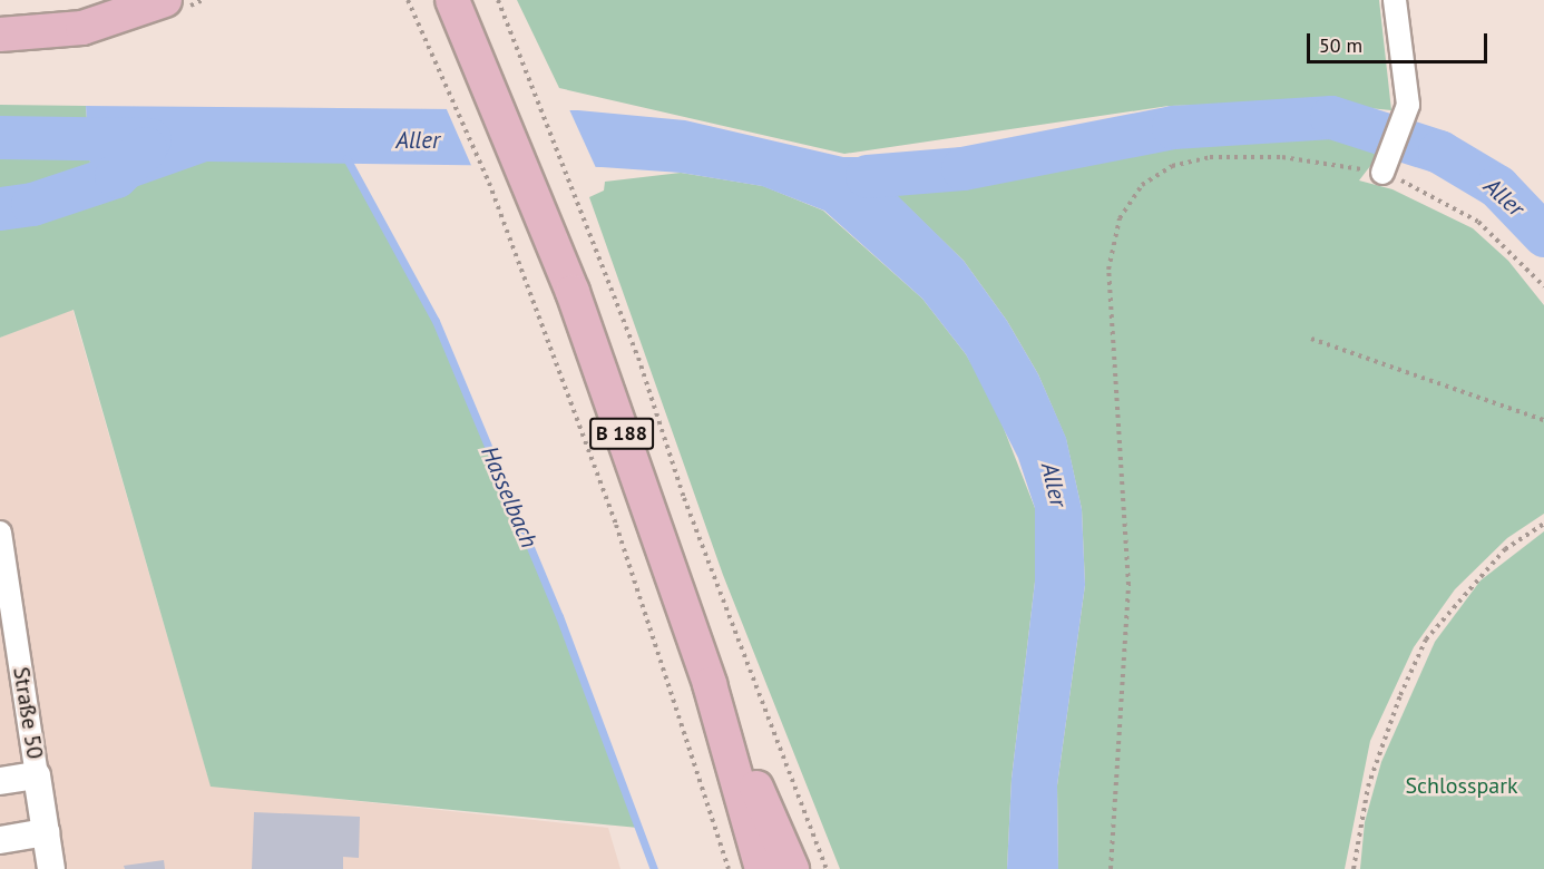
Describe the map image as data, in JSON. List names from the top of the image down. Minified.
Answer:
{"streets":{"main road":["B 188"],"street":["Straße 50"]},"water":["Aller","Hasselbach"],"parks":["Schlosspark"],"scale_bar":"50 m"}
